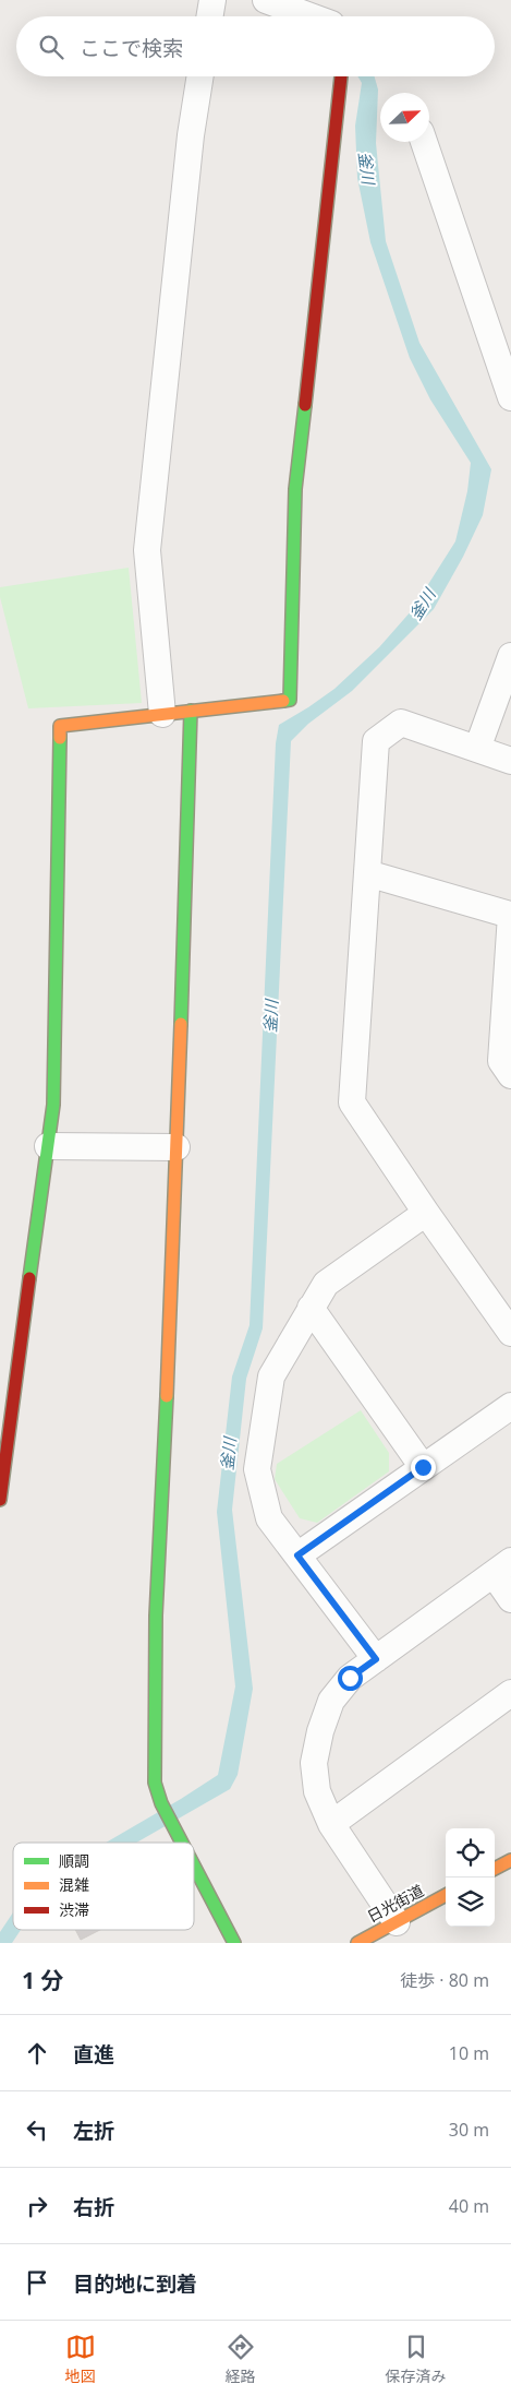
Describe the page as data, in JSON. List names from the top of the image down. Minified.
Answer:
{"streets":{"main road":["日光街道"]},"water":["釜川"],"legend":["順調","混雑","渋滞"],"north":"top right","page":{"search":"ここで検索","heading":["1 分","徒歩 · 80 m"],"list":[["直進","10 m"],["左折","30 m"],["右折","40 m"],"目的地に到着"],"nav":["地図","経路","保存済み"]}}
